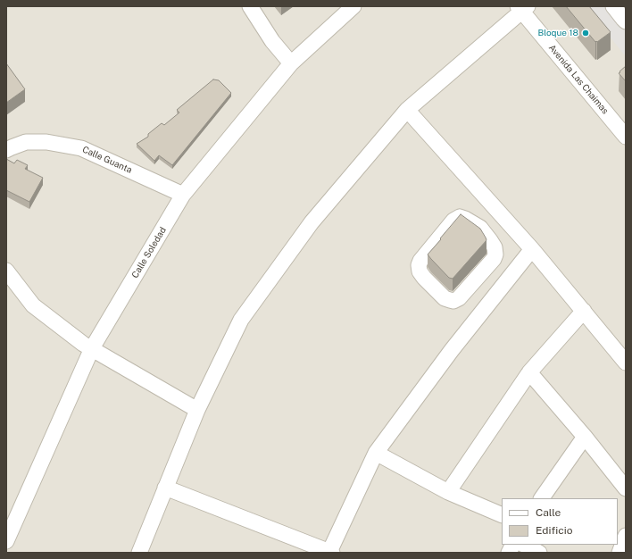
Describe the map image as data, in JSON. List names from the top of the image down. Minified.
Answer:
{"streets":{"street":["Avenida Las Chaimas","Calle Guanta","Calle Soledad"]},"crossings":[["Calle Guanta","Calle Soledad"]],"places":["Bloque 18"],"legend":["Calle","Edificio"]}
